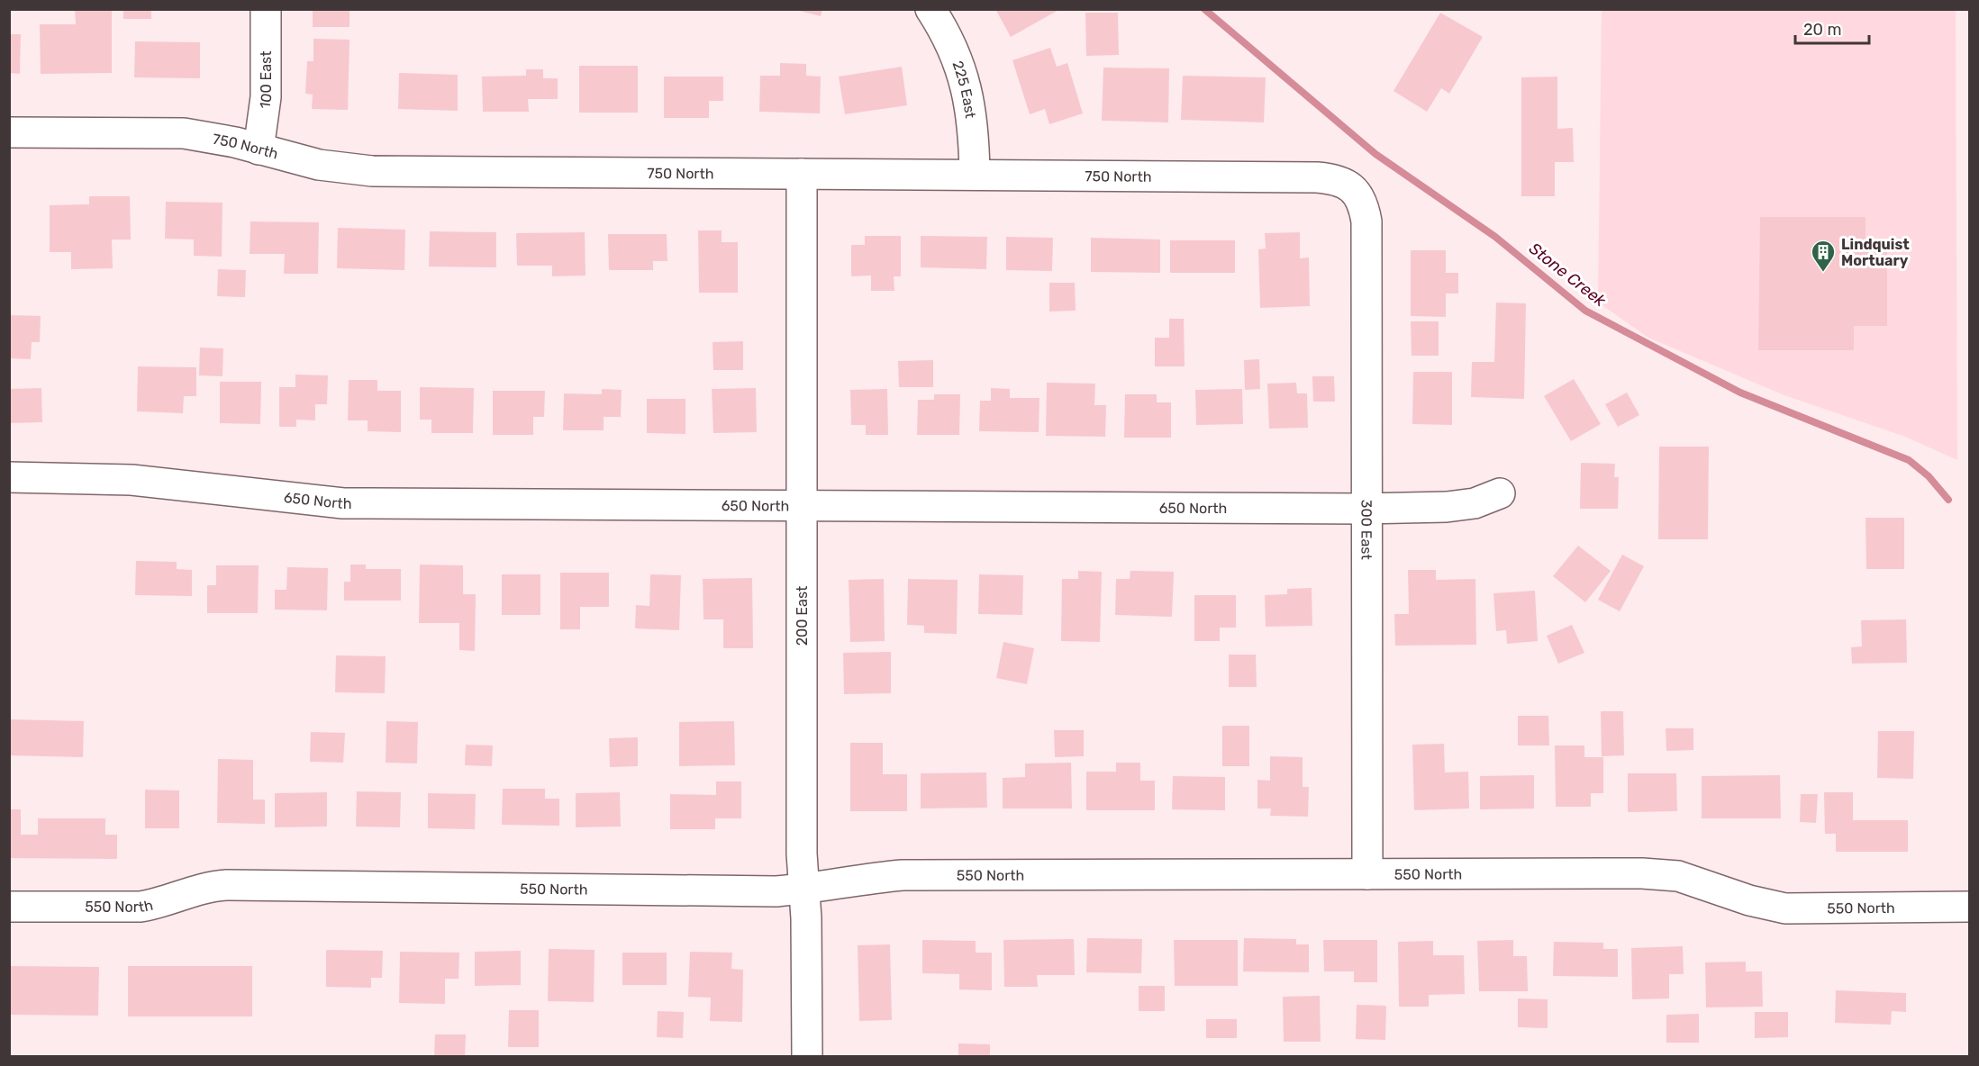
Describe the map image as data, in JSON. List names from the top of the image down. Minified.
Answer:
{"streets":{"street":["100 East","225 East","750 North","650 North","300 East","200 East","550 North"]},"crossings":[["100 East","750 North"],["225 East","750 North"],["750 North","300 East"],["750 North","200 East"],["650 North","300 East"],["650 North","200 East"],["300 East","550 North"],["200 East","550 North"]],"water":["Stone Creek"],"places":{"building":["Lindquist Mortuary"]},"scale_bar":"20 m"}
